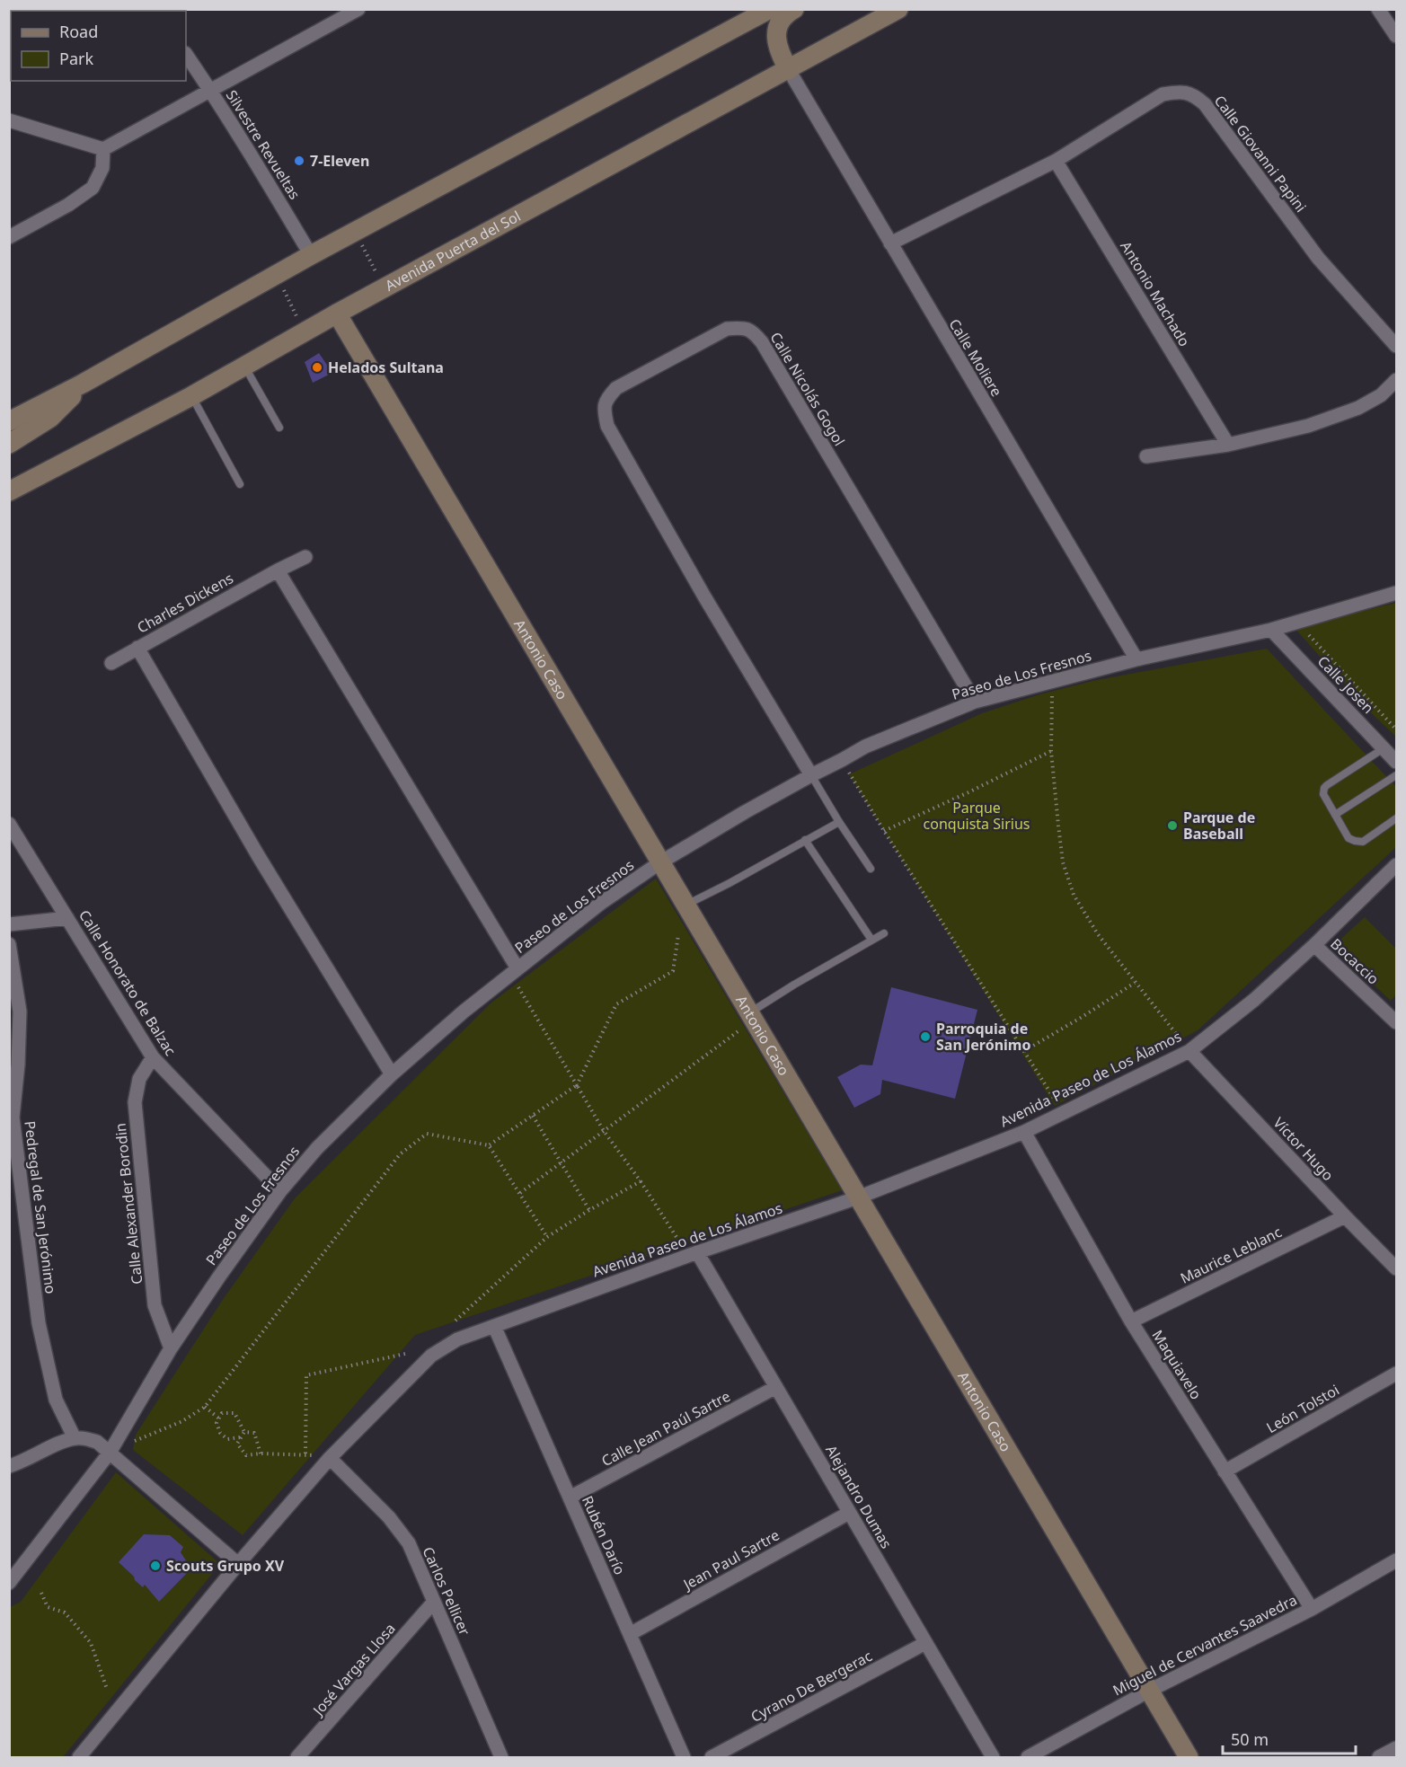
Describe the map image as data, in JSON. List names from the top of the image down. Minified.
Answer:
{"streets":{"main road":["Avenida Puerta del Sol","Antonio Caso"],"street":["Silvestre Revueltas","Calle Giovanni Papini","Antonio Machado","Calle Moliere","Calle Nicolás Gogol","Charles Dickens","Paseo de Los Fresnos","Calle Josen","Bocaccio","Calle Honorato de Balzac","Avenida Paseo de Los Álamos","Víctor Hugo","Calle Alexander Borodin","Pedregal de San Jerónimo","Maurice Leblanc","Maquiavelo","León Tolstoi","Calle Jean Paúl Sartre","Alejandro Dumas","Rubén Darío","Jean Paul Sartre","Carlos Pellicer","Miguel de Cervantes Saavedra","José Vargas Llosa","Cyrano De Bergerac"]},"crossings":[["Calle Giovanni Papini","Antonio Machado"],["Calle Giovanni Papini","Calle Moliere"],["Avenida Puerta del Sol","Calle Moliere"],["Avenida Puerta del Sol","Antonio Caso"],["Calle Moliere","Paseo de Los Fresnos"],["Calle Nicolás Gogol","Paseo de Los Fresnos"],["Charles Dickens","Paseo de Los Fresnos"],["Antonio Caso","Paseo de Los Fresnos"],["Antonio Caso","Avenida Paseo de Los Álamos"],["Antonio Caso","Miguel de Cervantes Saavedra"],["Paseo de Los Fresnos","Calle Josen"],["Paseo de Los Fresnos","Calle Honorato de Balzac"],["Paseo de Los Fresnos","Calle Alexander Borodin"],["Bocaccio","Avenida Paseo de Los Álamos"],["Calle Honorato de Balzac","Calle Alexander Borodin"],["Avenida Paseo de Los Álamos","Víctor Hugo"],["Avenida Paseo de Los Álamos","Maquiavelo"],["Avenida Paseo de Los Álamos","Alejandro Dumas"],["Avenida Paseo de Los Álamos","Rubén Darío"],["Avenida Paseo de Los Álamos","Carlos Pellicer"],["Víctor Hugo","Maurice Leblanc"],["Maurice Leblanc","Maquiavelo"],["Maquiavelo","León Tolstoi"],["Maquiavelo","Miguel de Cervantes Saavedra"],["Calle Jean Paúl Sartre","Alejandro Dumas"],["Calle Jean Paúl Sartre","Rubén Darío"],["Alejandro Dumas","Jean Paul Sartre"],["Alejandro Dumas","Cyrano De Bergerac"],["Rubén Darío","Jean Paul Sartre"],["Carlos Pellicer","José Vargas Llosa"]],"parks":["Parque conquista Sirius"],"places":["7-Eleven","Helados Sultana","Parque de Baseball","Parroquia de San Jerónimo","Scouts Grupo XV"],"legend":["Road","Park"],"scale_bar":"50 m"}
